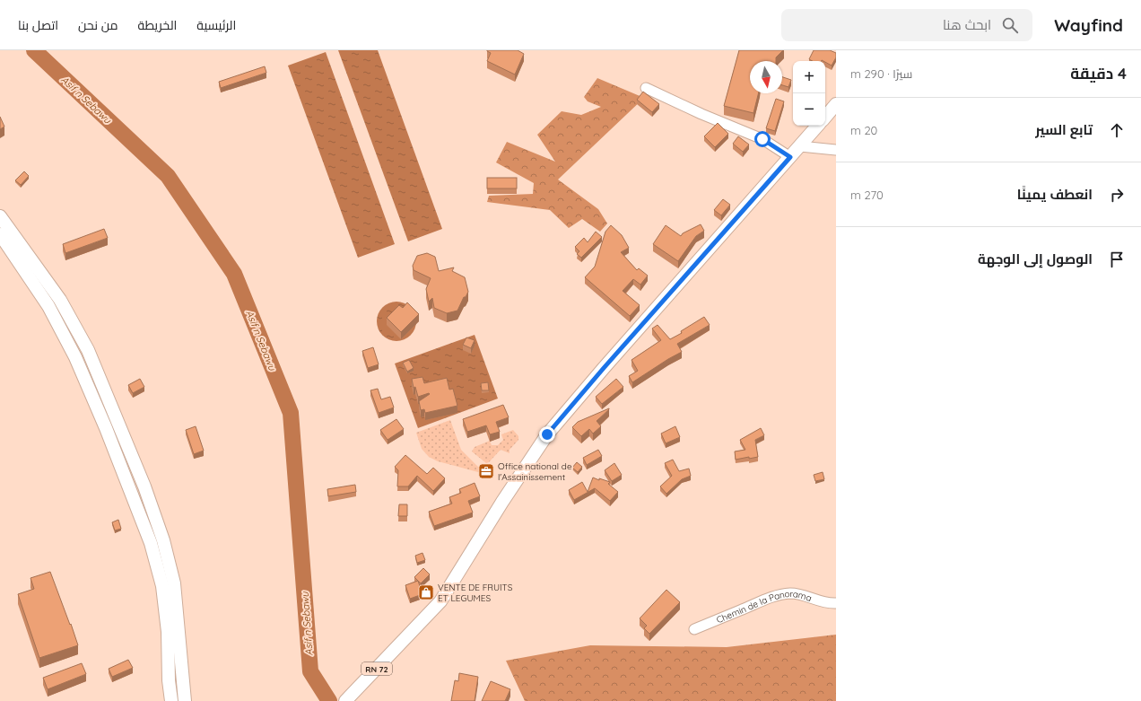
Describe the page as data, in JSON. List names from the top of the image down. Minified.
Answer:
{"streets":{"main road":["RN 72"],"street":["Chemin de la Panorama"]},"water":["Asif n Sebawu"],"places":{"office":["Office national de l'Assainissement"],"shop":["VENTE DE FRUITS ET LEGUMES"]},"north":"bottom","page":{"header":"Wayfind","search":"ابحث هنا","nav":["الرئيسية","الخريطة","من نحن","اتصل بنا"],"heading":["4 دقيقة","سيرًا · 290 m"],"map_buttons":["+","−"],"list":[["تابع السير","20 m"],["انعطف يمينًا","270 m"],"الوصول إلى الوجهة"]}}
